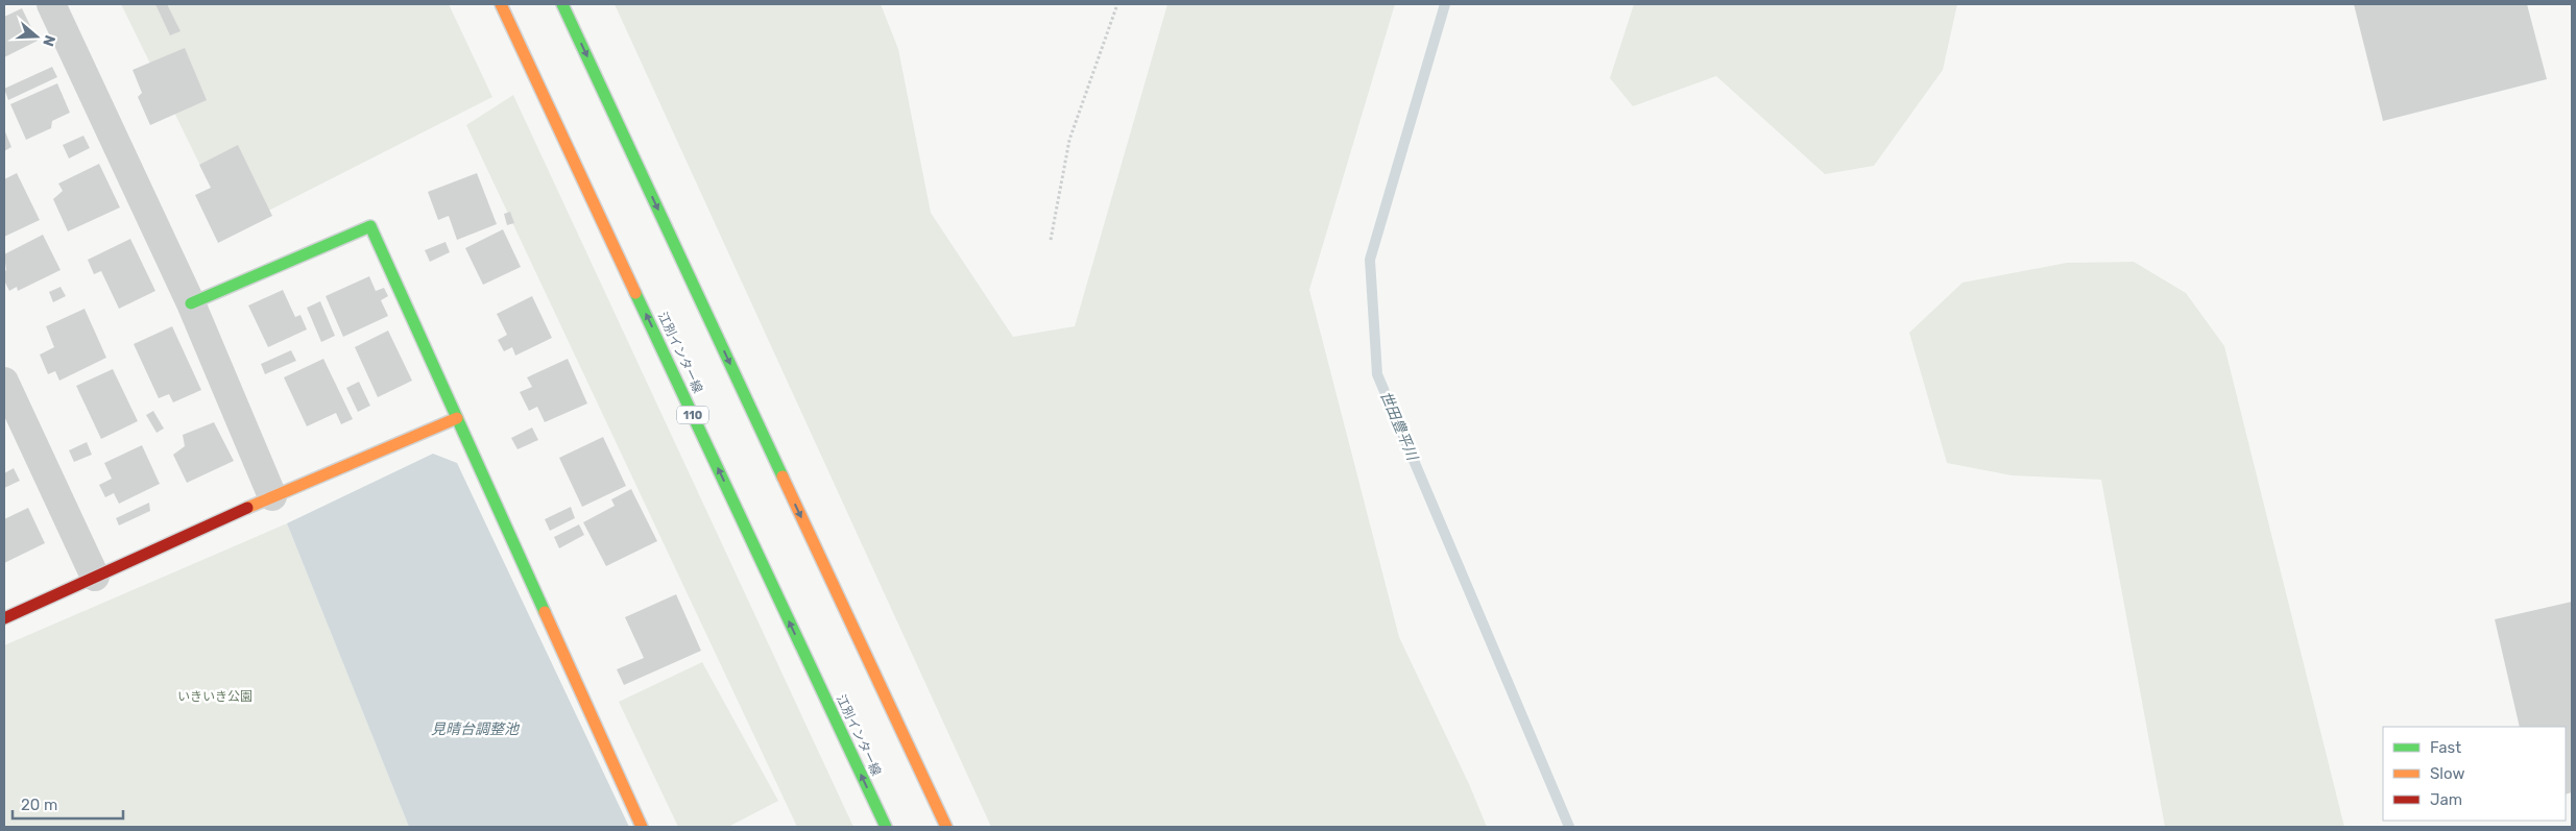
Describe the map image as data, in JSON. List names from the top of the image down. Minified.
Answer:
{"streets":{"main road":["江別インター線","110"]},"water":["世田豊平川","見晴台調整池"],"parks":["いきいき公園"],"legend":["Fast","Slow","Jam"],"scale_bar":"20 m","north":"right"}
